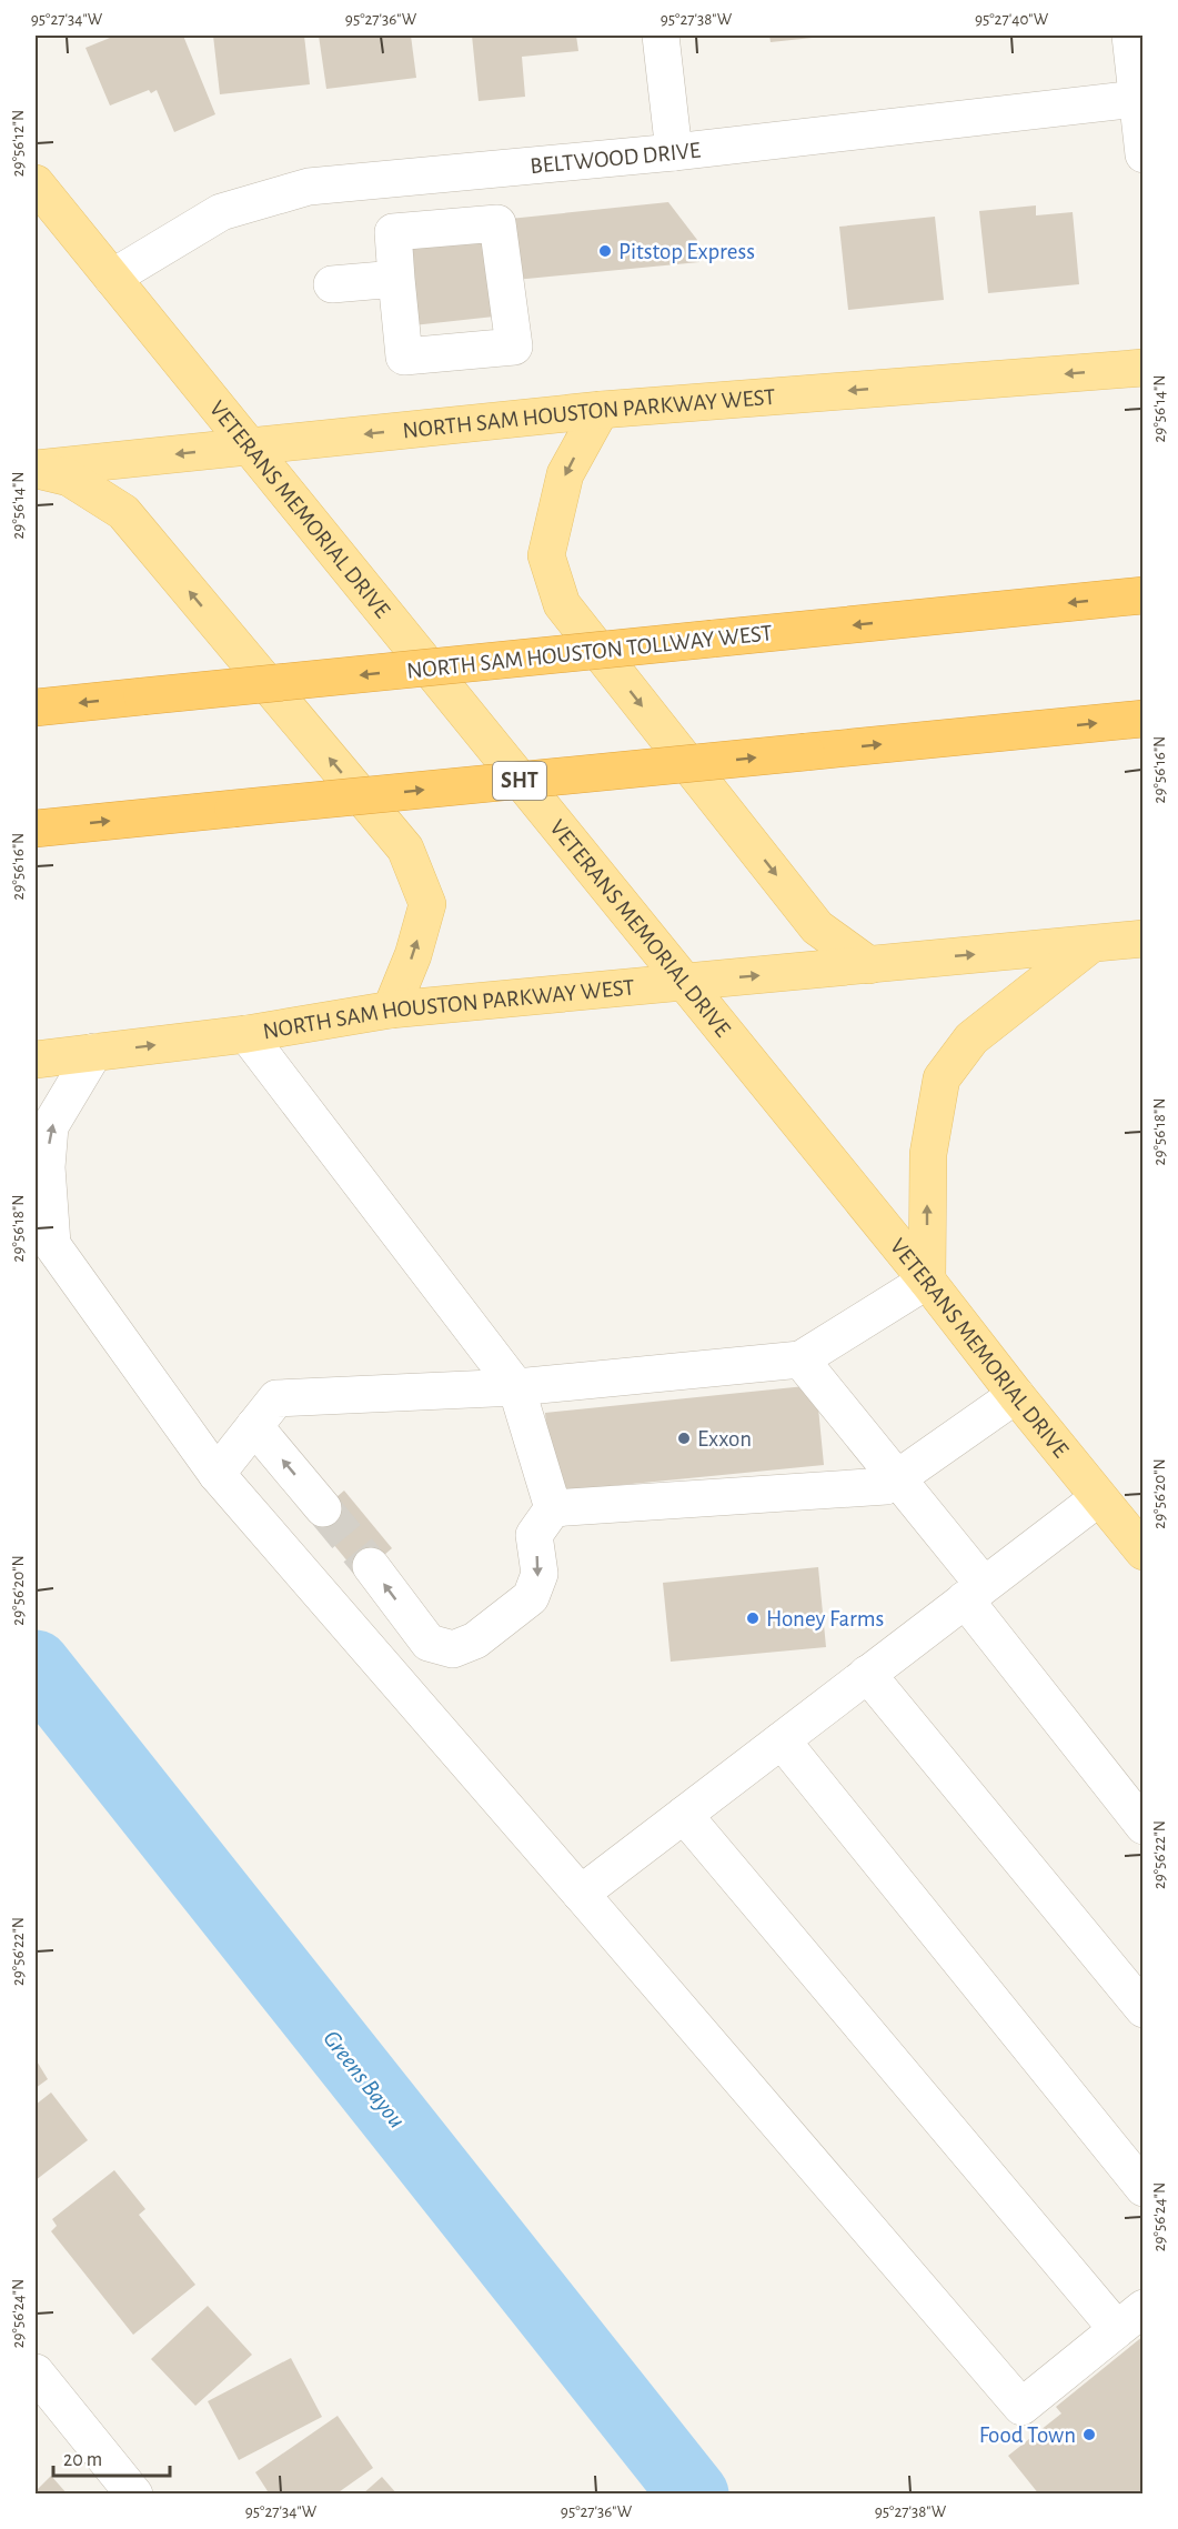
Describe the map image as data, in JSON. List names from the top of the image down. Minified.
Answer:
{"streets":{"highway":["NORTH SAM HOUSTON TOLLWAY WEST","SHT"],"main road":["NORTH SAM HOUSTON PARKWAY WEST","VETERANS MEMORIAL DRIVE"],"street":["BELTWOOD DRIVE"]},"crossings":[["BELTWOOD DRIVE","VETERANS MEMORIAL DRIVE"],["NORTH SAM HOUSTON PARKWAY WEST","VETERANS MEMORIAL DRIVE"]],"water":["Greens Bayou"],"places":["Pitstop Express","Exxon","Honey Farms","Food Town"],"scale_bar":"20 m","coordinates":["95°27'34\"W","95°27'36\"W","95°27'38\"W","95°27'40\"W","29°56'12\"N","29°56'14\"N","29°56'16\"N","29°56'18\"N","29°56'20\"N","29°56'22\"N","29°56'24\"N"]}
